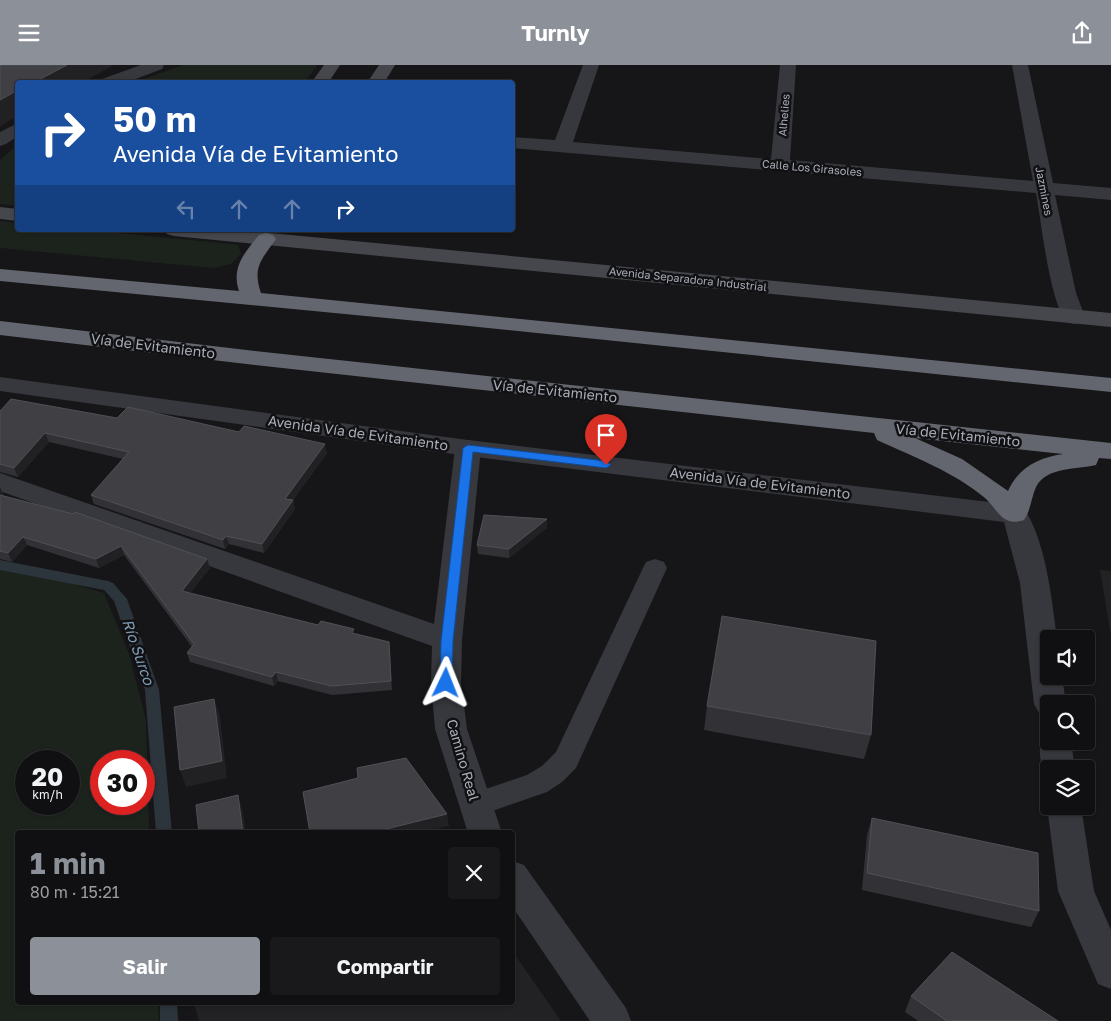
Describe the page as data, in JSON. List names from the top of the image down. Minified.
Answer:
{"streets":{"highway":["Vía de Evitamiento"],"main road":["Avenida Separadora Industrial"],"street":["Alhelies","Calle Los Girasoles","Jazmines","Avenida Vía de Evitamiento","Camino Real"]},"crossings":[["Alhelies","Calle Los Girasoles"],["Calle Los Girasoles","Jazmines"],["Jazmines","Avenida Separadora Industrial"],["Avenida Vía de Evitamiento","Camino Real"]],"water":["Río Surco"],"page":{"header":"Turnly","turn":["50 m","Avenida Vía de Evitamiento"],"speed":"20 km/h","limit":"30","heading":["1 min","80 m · 15:21"],"buttons":["Salir","Compartir"]}}
